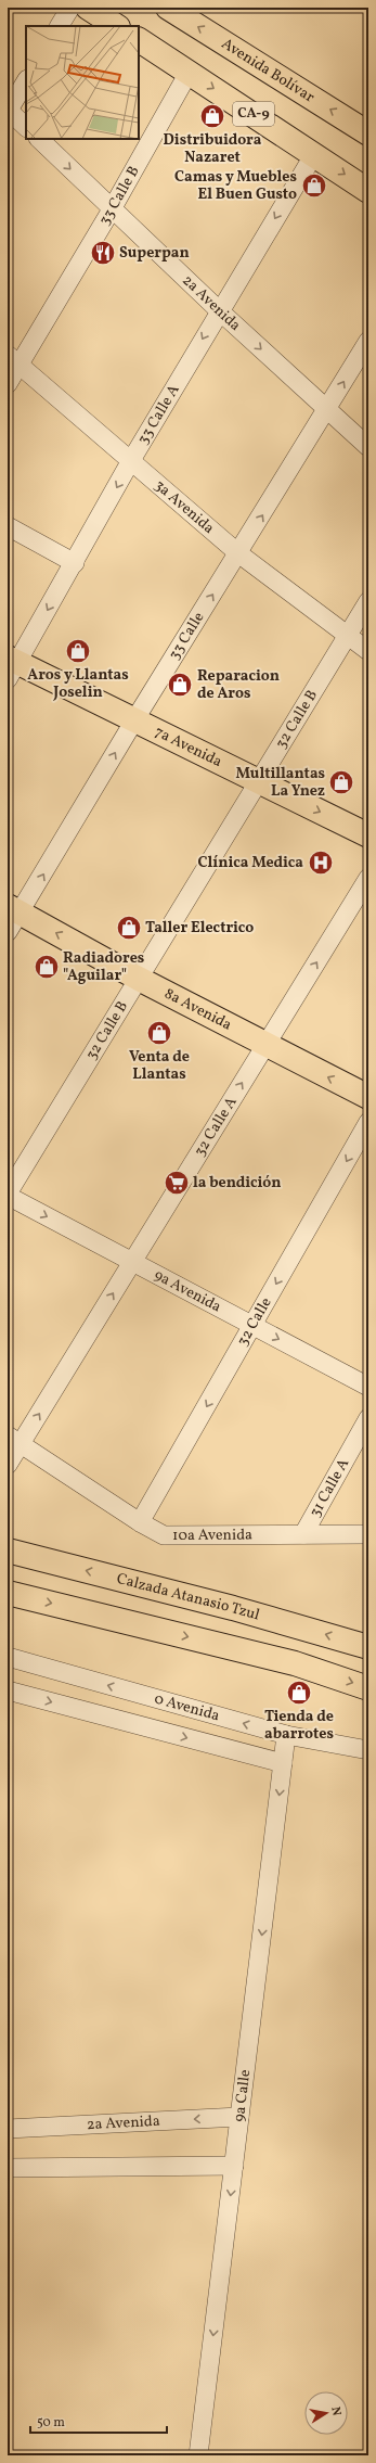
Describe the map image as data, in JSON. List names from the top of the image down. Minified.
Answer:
{"streets":{"main road":["Avenida Bolívar","CA-9","7a Avenida","8a Avenida","Calzada Atanasio Tzul"],"street":["33 Calle B","2a Avenida","33 Calle A","3a Avenida","33 Calle","32 Calle B","32 Calle A","9a Avenida","32 Calle","31 Calle A","10a Avenida","0 Avenida","9a Calle"]},"crossings":[["CA-9","33 Calle B"],["CA-9","33 Calle A"],["33 Calle B","2a Avenida"],["33 Calle B","3a Avenida"],["2a Avenida","33 Calle A"],["2a Avenida","33 Calle"],["2a Avenida","9a Calle"],["33 Calle A","3a Avenida"],["33 Calle A","7a Avenida"],["3a Avenida","33 Calle"],["3a Avenida","32 Calle B"],["33 Calle","7a Avenida"],["33 Calle","8a Avenida"],["32 Calle B","7a Avenida"],["32 Calle B","8a Avenida"],["32 Calle B","9a Avenida"],["8a Avenida","32 Calle A"],["32 Calle A","9a Avenida"],["32 Calle A","10a Avenida"],["9a Avenida","32 Calle"],["32 Calle","10a Avenida"],["31 Calle A","10a Avenida"],["0 Avenida","9a Calle"]],"one_way":["33 Calle A","33 Calle","8a Avenida","32 Calle A","9a Avenida","32 Calle","9a Calle"],"places":{"shop":["Distribuidora Nazaret","Camas y Muebles El Buen Gusto","Aros y Llantas Joselin","Reparacion de Aros","Multillantas La Ynez","Taller Electrico","Radiadores \"Aguilar\"","Venta de Llantas","Tienda de abarrotes"],"restaurant":["Superpan"],"hospital":["Clínica Medica"],"supermarket":["la bendición"]},"scale_bar":"50 m","north":"right"}
